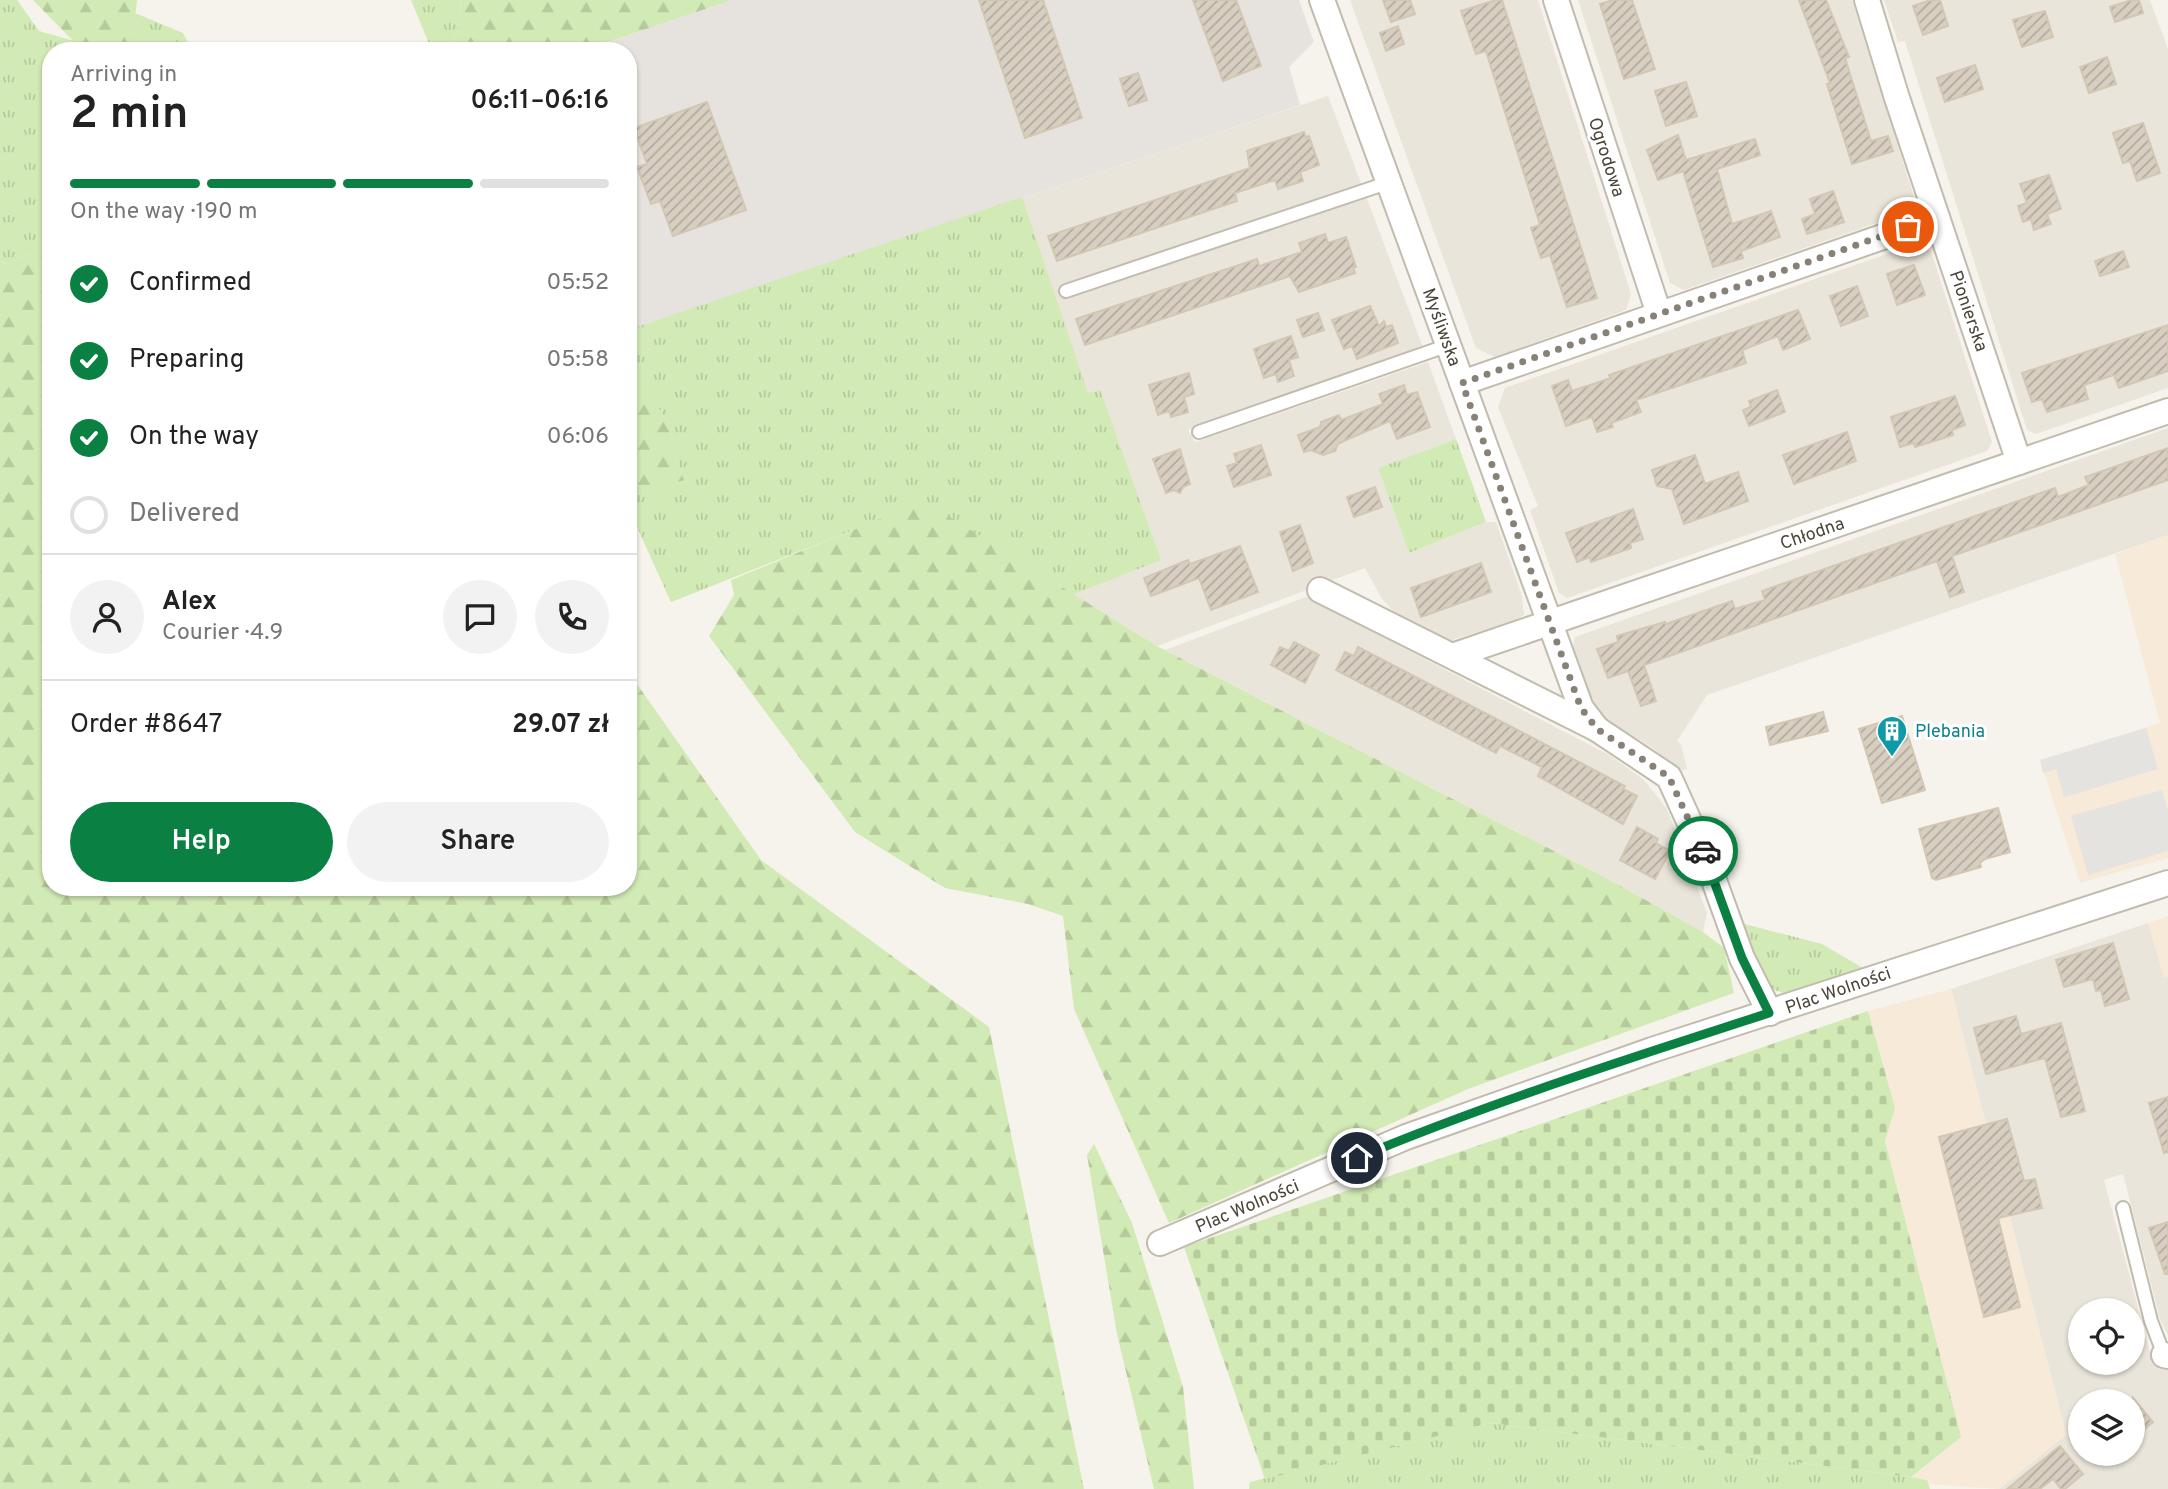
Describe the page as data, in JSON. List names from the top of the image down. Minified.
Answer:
{"streets":{"street":["Ogrodowa","Pionierska","Myśliwska","Chłodna","Plac Wolności"]},"crossings":[["Pionierska","Chłodna"],["Myśliwska","Chłodna"],["Myśliwska","Plac Wolności"]],"places":{"building":["Plebania"]},"page":{"heading":["2 min","Arriving in","06:11–06:16"],"panel":["Alex","Courier · 4.9","Order #8647","29.07 zł"],"bar":"On the way · 190 m","list":[["Confirmed","05:52"],["Preparing","05:58"],["On the way","06:06"],"Delivered"],"buttons":["Help","Share"]}}
